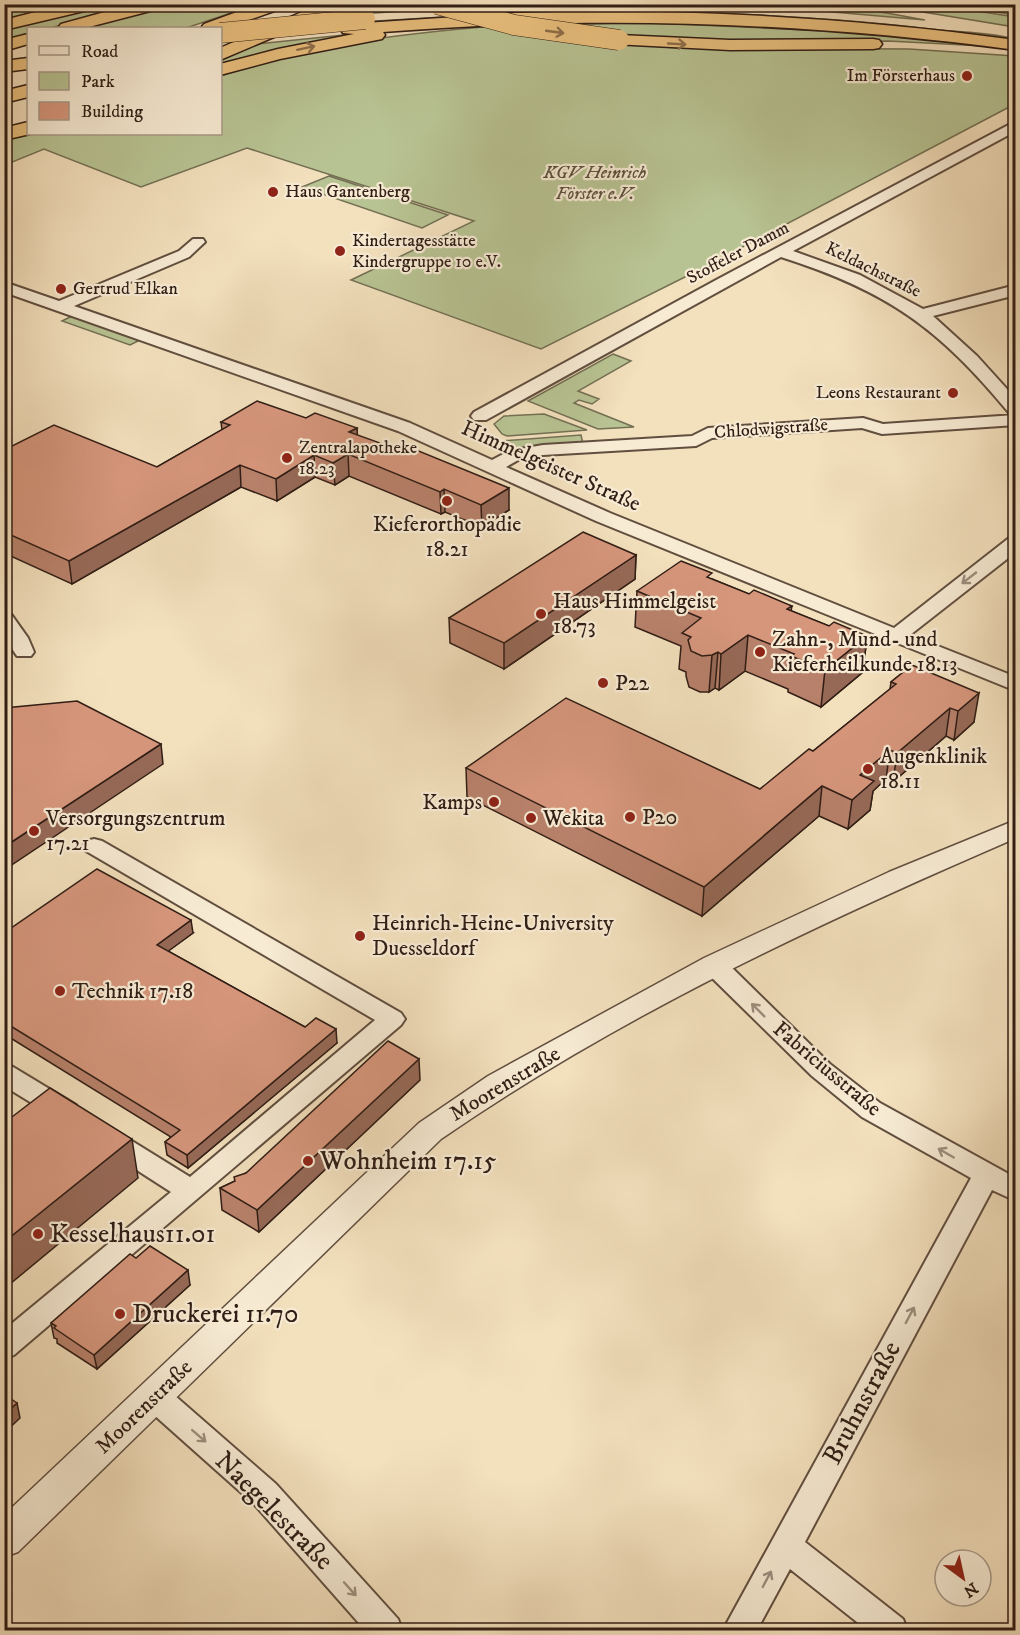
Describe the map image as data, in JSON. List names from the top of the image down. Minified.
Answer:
{"streets":{"street":["Stoffeler Damm","Keldachstraße","Chlodwigstraße","Himmelgeister Straße","Fabriciusstraße","Moorenstraße","Bruhnstraße","Naegelestraße"]},"crossings":[["Stoffeler Damm","Keldachstraße"],["Chlodwigstraße","Himmelgeister Straße"],["Fabriciusstraße","Moorenstraße"],["Fabriciusstraße","Bruhnstraße"],["Moorenstraße","Naegelestraße"]],"one_way":["Fabriciusstraße","Bruhnstraße","Naegelestraße"],"parks":["KGV Heinrich Förster e.V."],"places":["Im Försterhaus","Haus Gantenberg","Kindertagesstätte Kindergruppe 10 e.V.","Gertrud Elkan","Leons Restaurant","Zentralapotheke 18.23","Kieferorthopädie 18.21","Haus Himmelgeist 18.73","Zahn-, Mund- und Kieferheilkunde 18.13","P22","Augenklinik 18.11","Kamps","P20","Wekita","Versorgungszentrum 17.21","Heinrich-Heine-University Duesseldorf","Technik 17.18","Wohnheim 17.15","Kesselhaus11.01","Druckerei 11.70"],"legend":["Road","Park","Building"],"north":"bottom right"}
